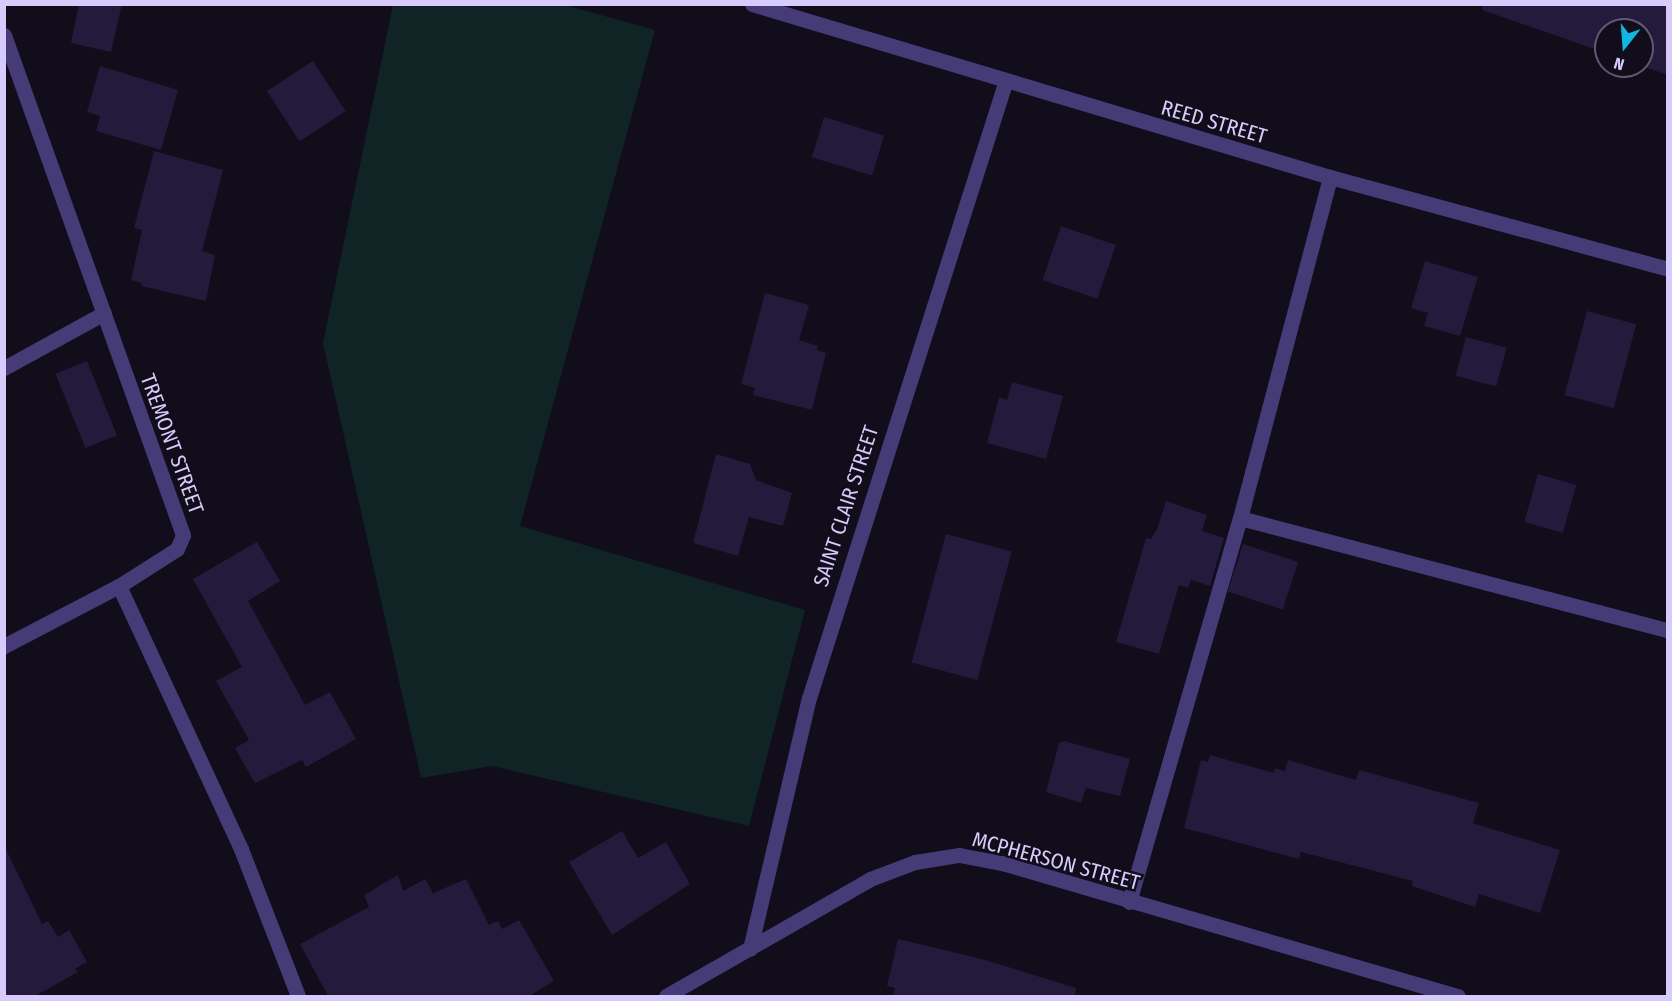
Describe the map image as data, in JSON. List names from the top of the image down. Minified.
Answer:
{"streets":{"street":["REED STREET","TREMONT STREET","SAINT CLAIR STREET","MCPHERSON STREET"]},"crossings":[["REED STREET","SAINT CLAIR STREET"],["SAINT CLAIR STREET","MCPHERSON STREET"]],"north":"bottom"}
